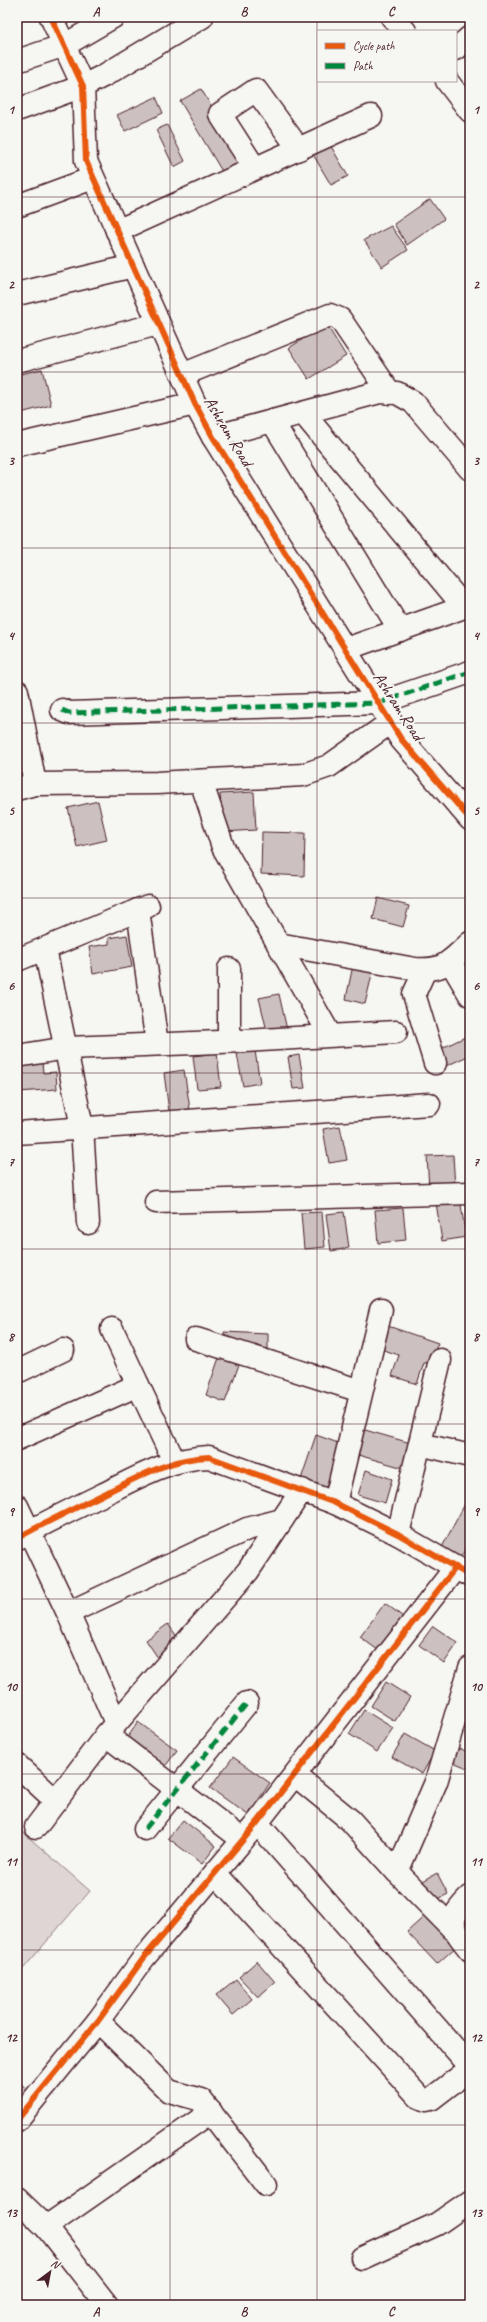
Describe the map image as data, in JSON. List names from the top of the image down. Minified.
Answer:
{"streets":{"street":["Ashram Road"]},"legend":["Cycle path","Path"],"north":"top right","grid":{"columns":["A","B","C"],"rows":["1","2","3","4","5","6","7","8","9","10","11","12","13"]}}
